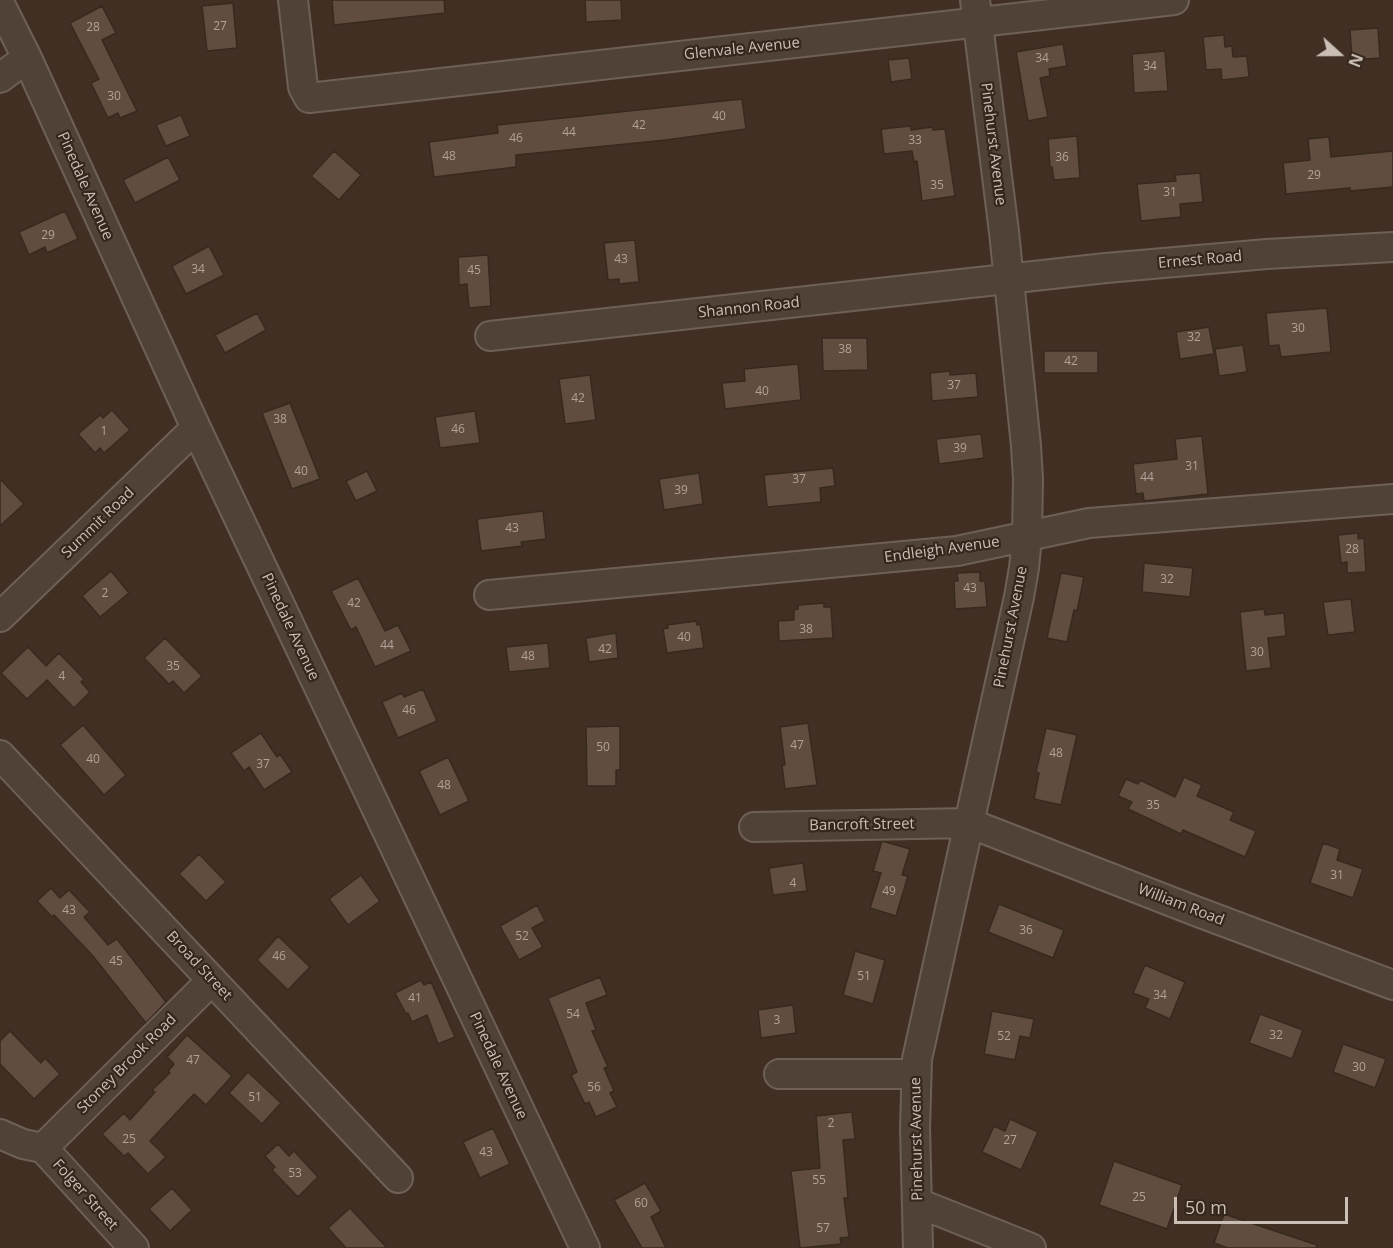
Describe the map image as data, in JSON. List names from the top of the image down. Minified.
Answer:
{"streets":{"street":["Glenvale Avenue","Pinehurst Avenue","Pinedale Avenue","Ernest Road","Shannon Road","Summit Road","Endleigh Avenue","Bancroft Street","William Road","Broad Street","Stoney Brook Road","Folger Street"]},"crossings":[["Glenvale Avenue","Pinehurst Avenue"],["Pinehurst Avenue","Ernest Road"],["Pinehurst Avenue","Shannon Road"],["Pinehurst Avenue","Endleigh Avenue"],["Pinehurst Avenue","Bancroft Street"],["Pinehurst Avenue","William Road"],["Pinedale Avenue","Summit Road"],["Ernest Road","Shannon Road"],["Bancroft Street","William Road"],["Broad Street","Stoney Brook Road"],["Stoney Brook Road","Folger Street"]],"house_numbers":["27","28","34","34","30","40","42","44","46","33","48","36","29","35","31","29","43","34","45","30","32","38","42","37","40","42","38","46","1","39","31","40","44","37","39","43","28","32","43","2","42","38","40","44","42","30","48","35","4","46","47","50","48","40","37","48","35","31","4","49","43","36","52","46","45","51","34","41","54","3","32","52","47","30","56","51","2","25","27","43","53","55","25","60","57"],"scale_bar":"50 m","north":"right"}
